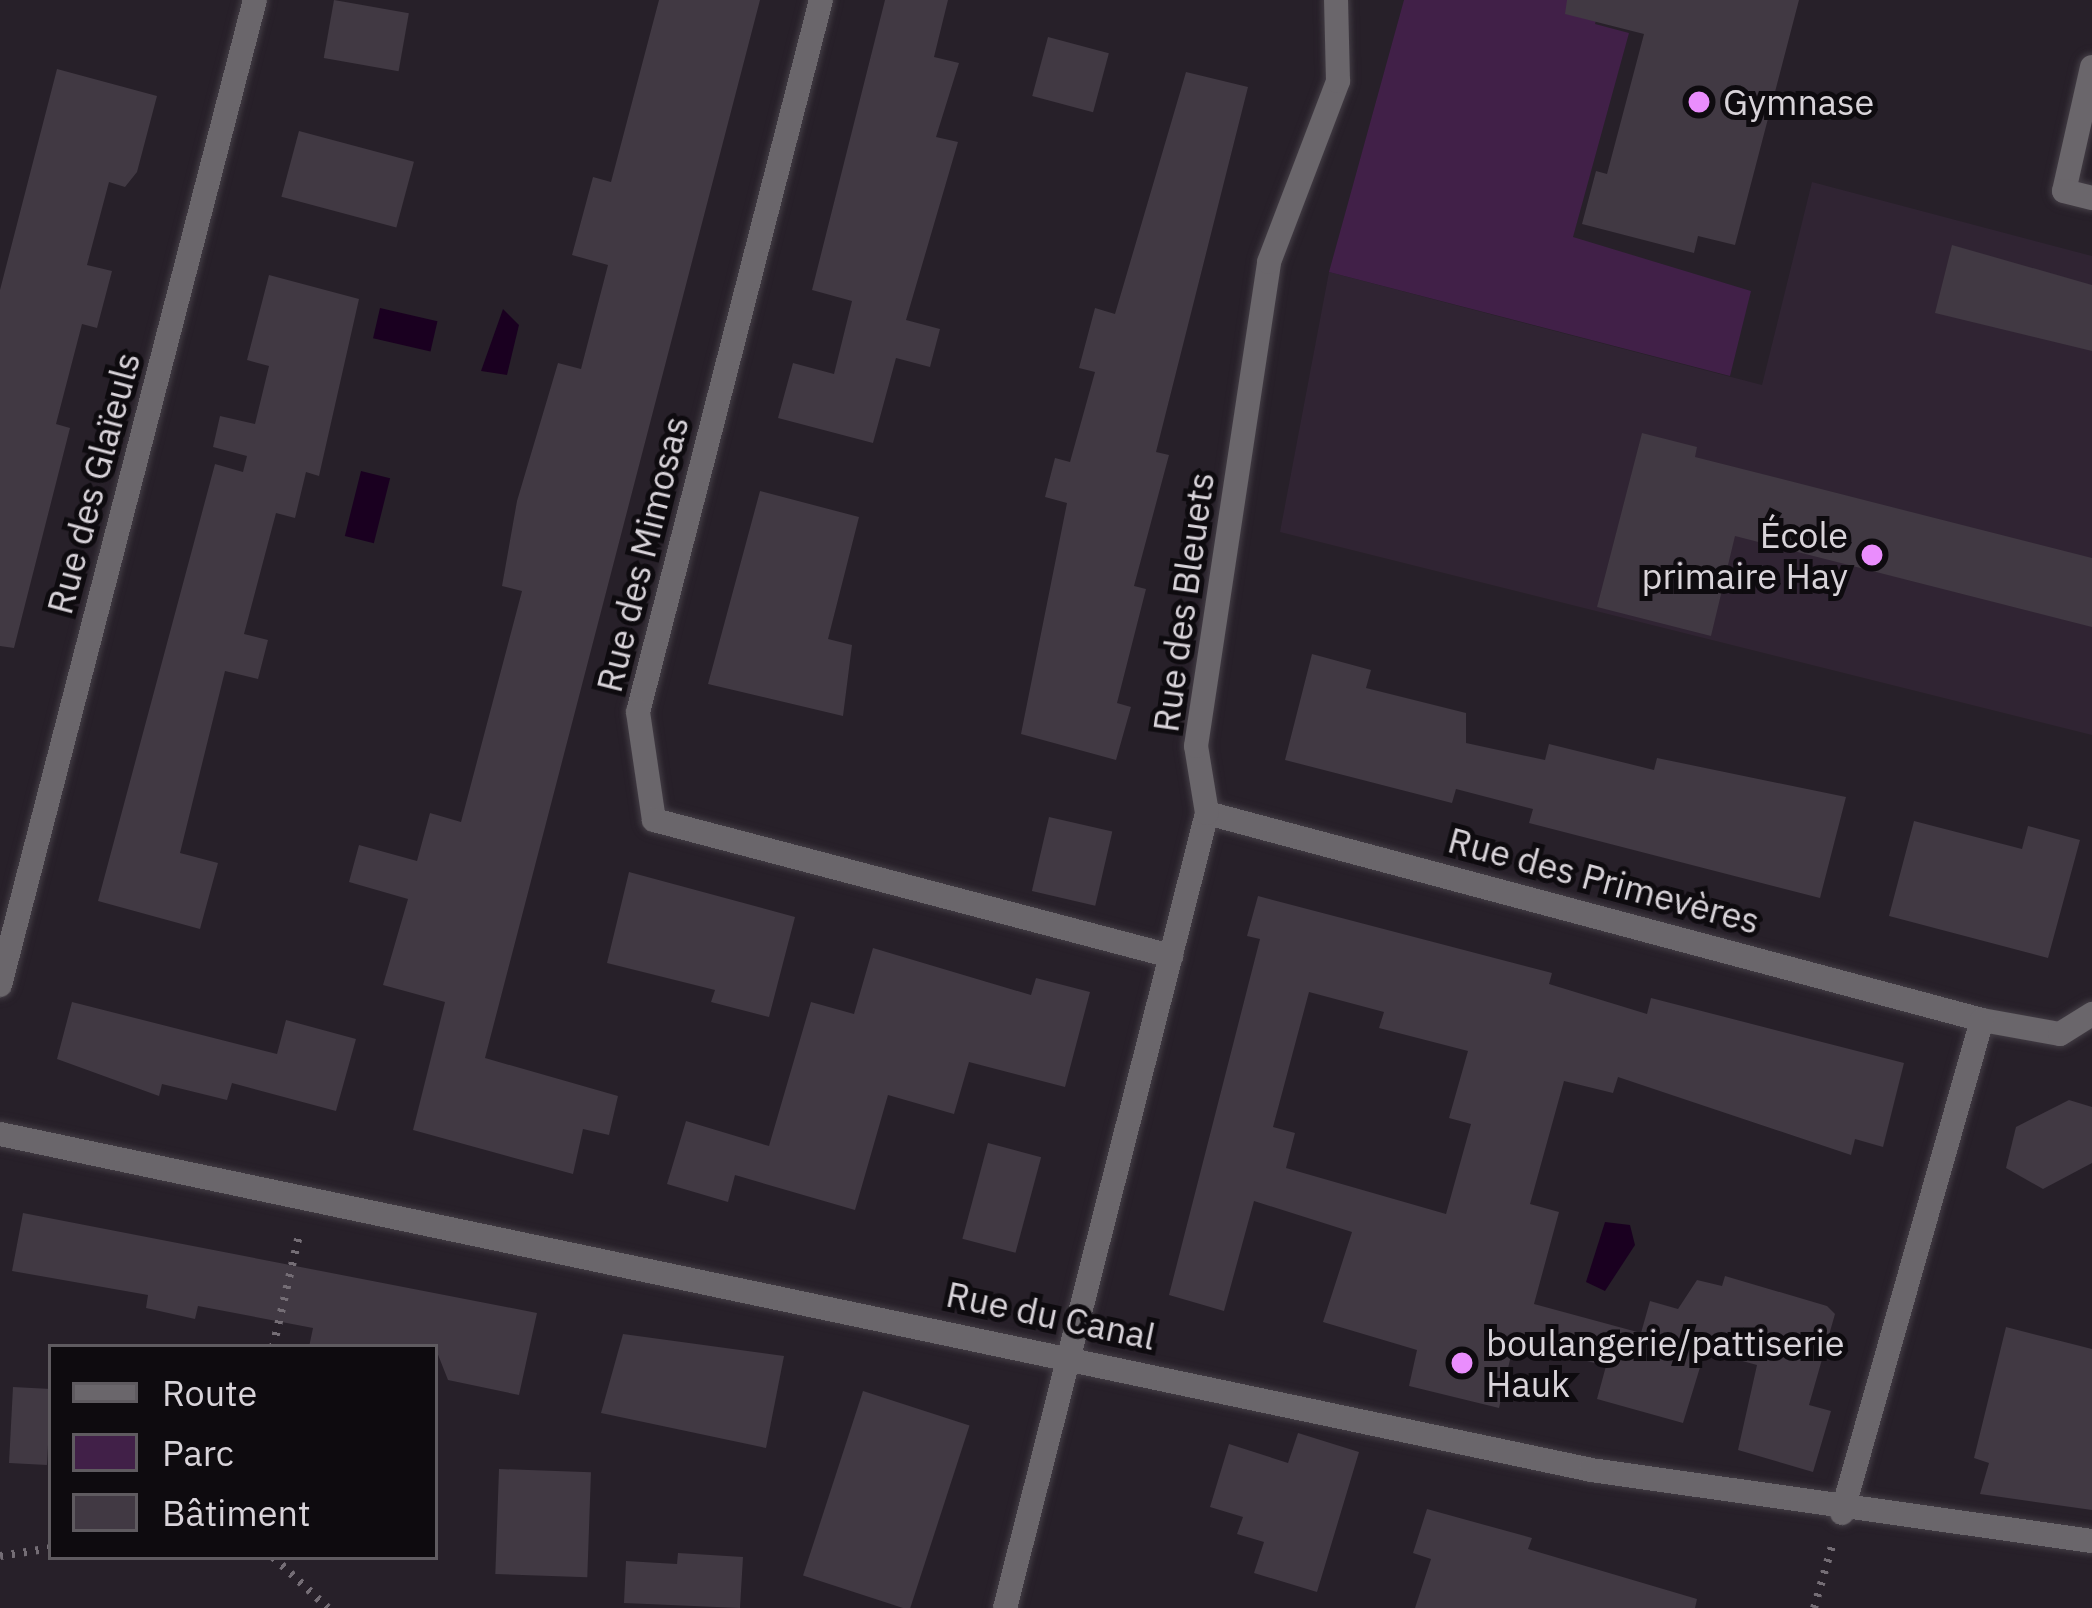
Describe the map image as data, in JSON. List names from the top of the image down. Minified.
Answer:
{"streets":{"street":["Rue des Glaïeuls","Rue des Mimosas","Rue des Bleuets","Rue des Primevères","Rue du Canal"]},"crossings":[["Rue des Mimosas","Rue des Bleuets"],["Rue des Bleuets","Rue des Primevères"],["Rue des Bleuets","Rue du Canal"]],"places":["Gymnase","École primaire Hay","boulangerie/pattiserie Hauk"],"legend":["Route","Parc","Bâtiment"]}
